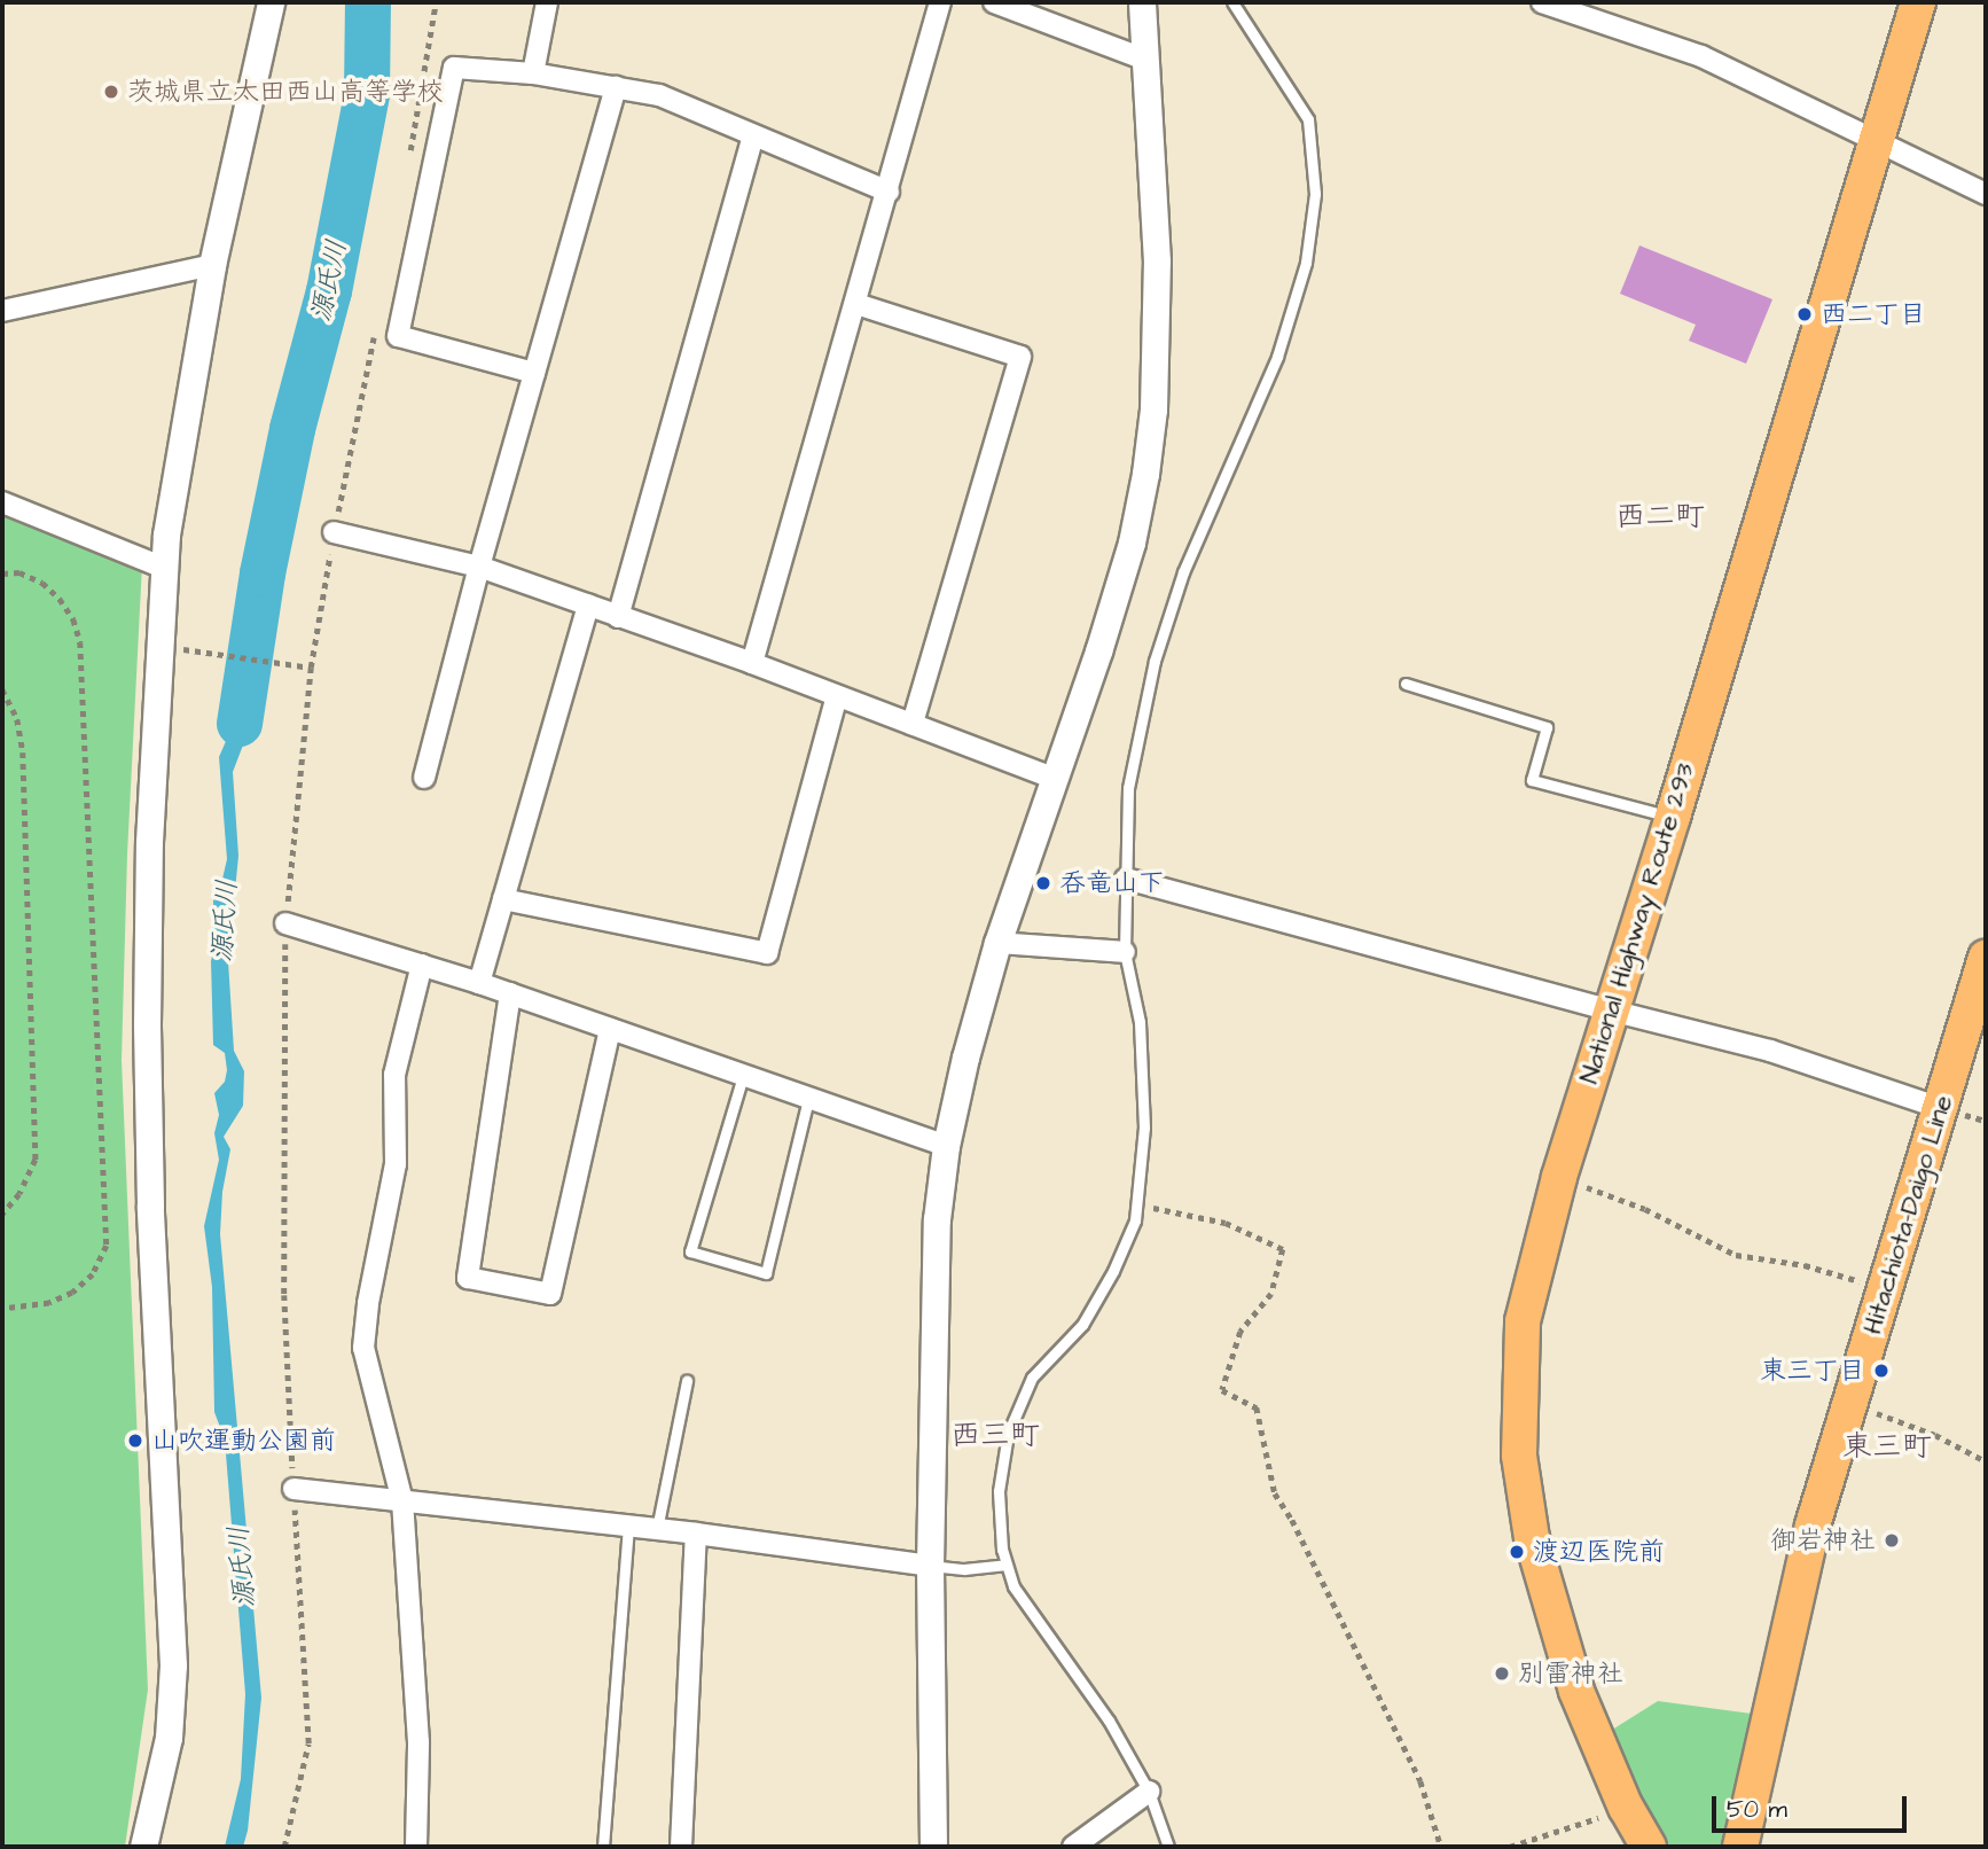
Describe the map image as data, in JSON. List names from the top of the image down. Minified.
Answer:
{"streets":{"main road":["National Highway Route 293","Hitachiota-Daigo Line"]},"districts":["西二町","西三町","東三町"],"water":["源氏川"],"places":["茨城県立太田西山高等学校","西二丁目","呑竜山下","東三丁目","山吹運動公園前","御岩神社","渡辺医院前","別雷神社"],"scale_bar":"50 m"}
